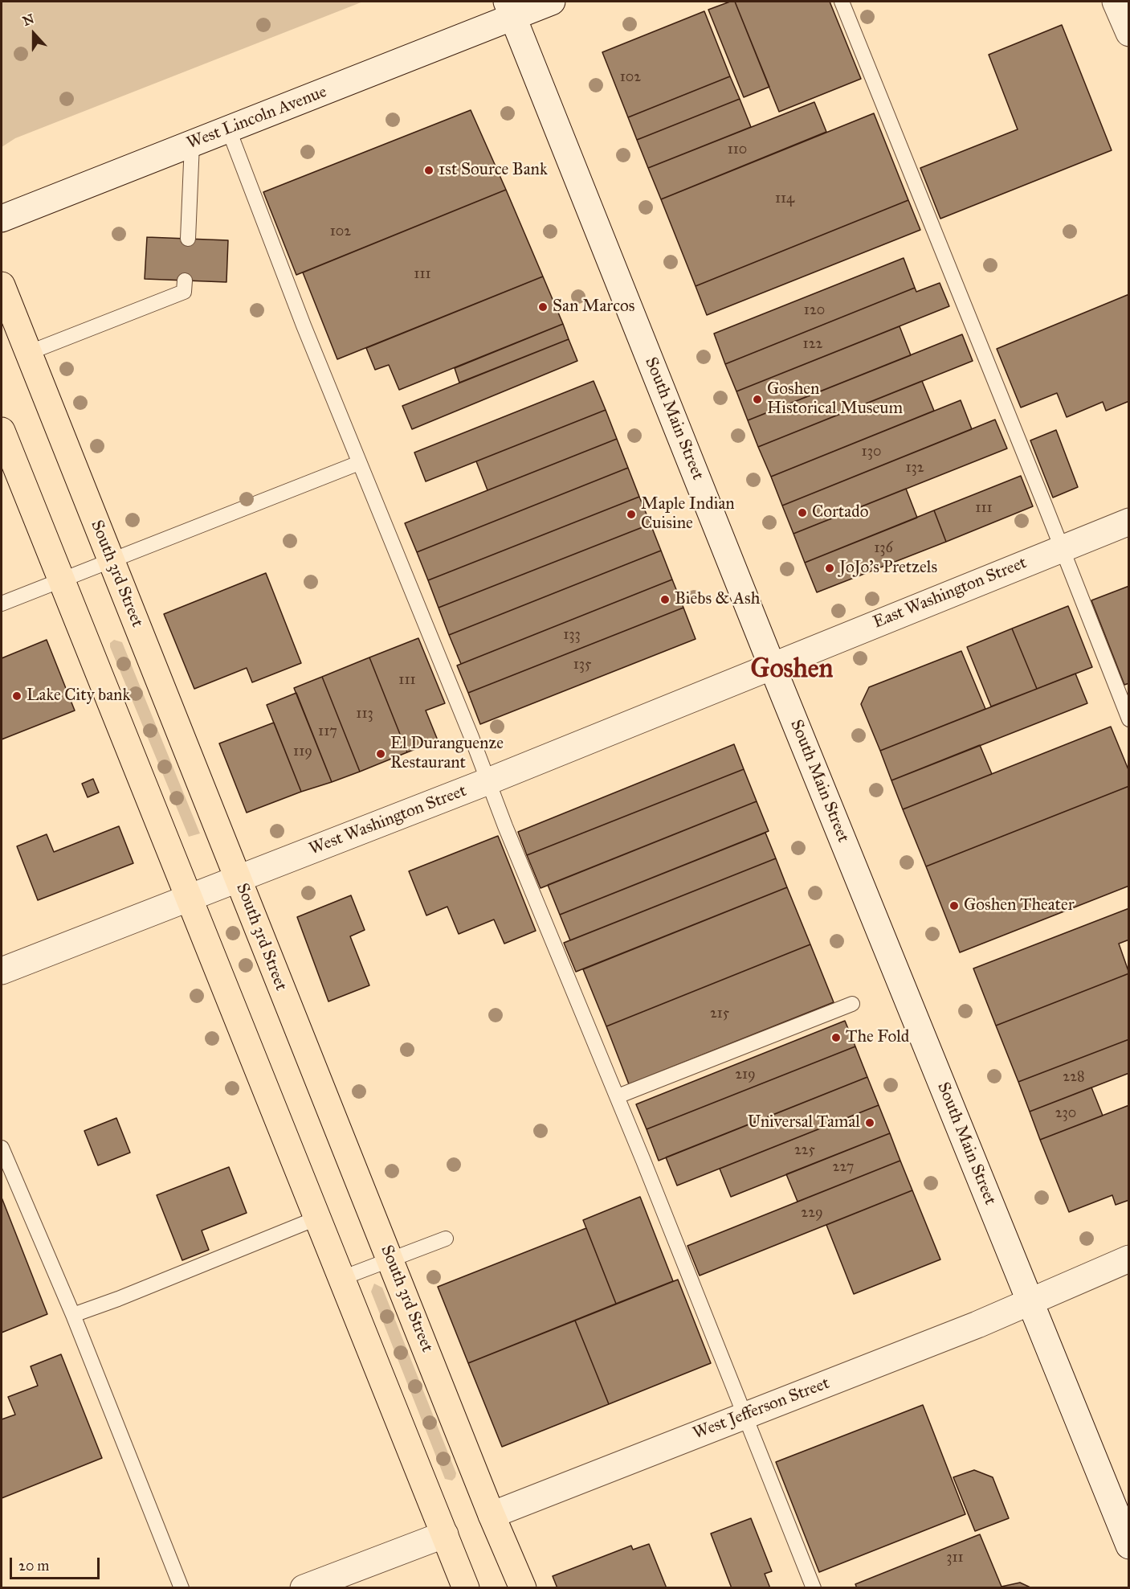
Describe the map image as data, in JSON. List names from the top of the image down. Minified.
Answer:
{"streets":{"main road":["South 3rd Street"],"street":["West Lincoln Avenue","South Main Street","East Washington Street","West Washington Street","West Jefferson Street"]},"crossings":[["West Lincoln Avenue","South Main Street"],["South Main Street","East Washington Street"],["South Main Street","West Washington Street"],["South Main Street","West Jefferson Street"],["South 3rd Street","West Washington Street"],["South 3rd Street","West Jefferson Street"],["East Washington Street","West Washington Street"]],"districts":["Goshen"],"places":["1st Source Bank","San Marcos","Goshen Historical Museum","Cortado","Maple Indian Cuisine","JoJo's Pretzels","Biebs & Ash","Lake City bank","El Duranguenze Restaurant","Goshen Theater","The Fold","Universal Tamal"],"house_numbers":["102","110","114","102","111","120","122","130","132","111","136","133","135","111","113","117","119","215","219","228","230","225","227","229","311"],"scale_bar":"20 m","north":"top"}
